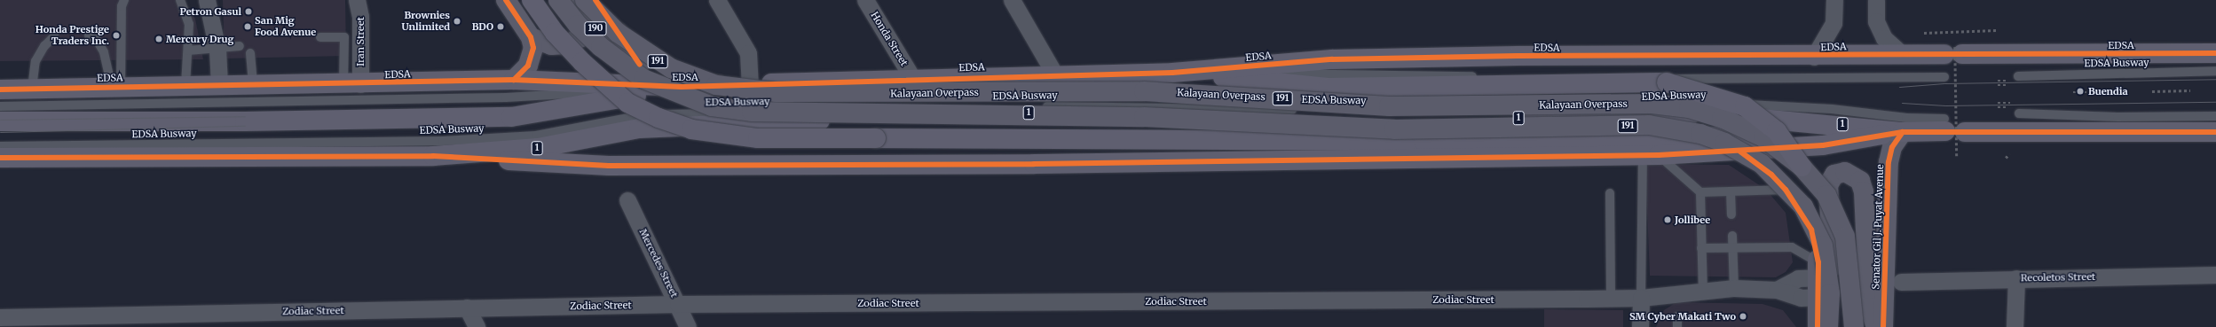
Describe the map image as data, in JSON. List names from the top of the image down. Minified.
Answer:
{"streets":{"highway":["EDSA","1"],"main road":["190","191","Kalayaan Overpass","Senator Gil J. Puyat Avenue"],"street":["Honda Street","Iran Street","Mercedes Street","Recoletos Street","Zodiac Street"],"lane":["EDSA Busway"]},"crossings":[["190","EDSA"],["Honda Street","EDSA"],["Iran Street","EDSA"],["EDSA","EDSA Busway"],["EDSA Busway","1"],["1","Senator Gil J. Puyat Avenue"],["Mercedes Street","Zodiac Street"]],"places":["Petron Gasul","Brownies Unlimited","San Mig Food Avenue","BDO","Honda Prestige Traders Inc.","Mercury Drug","Buendia","Jollibee","SM Cyber Makati Two"]}
